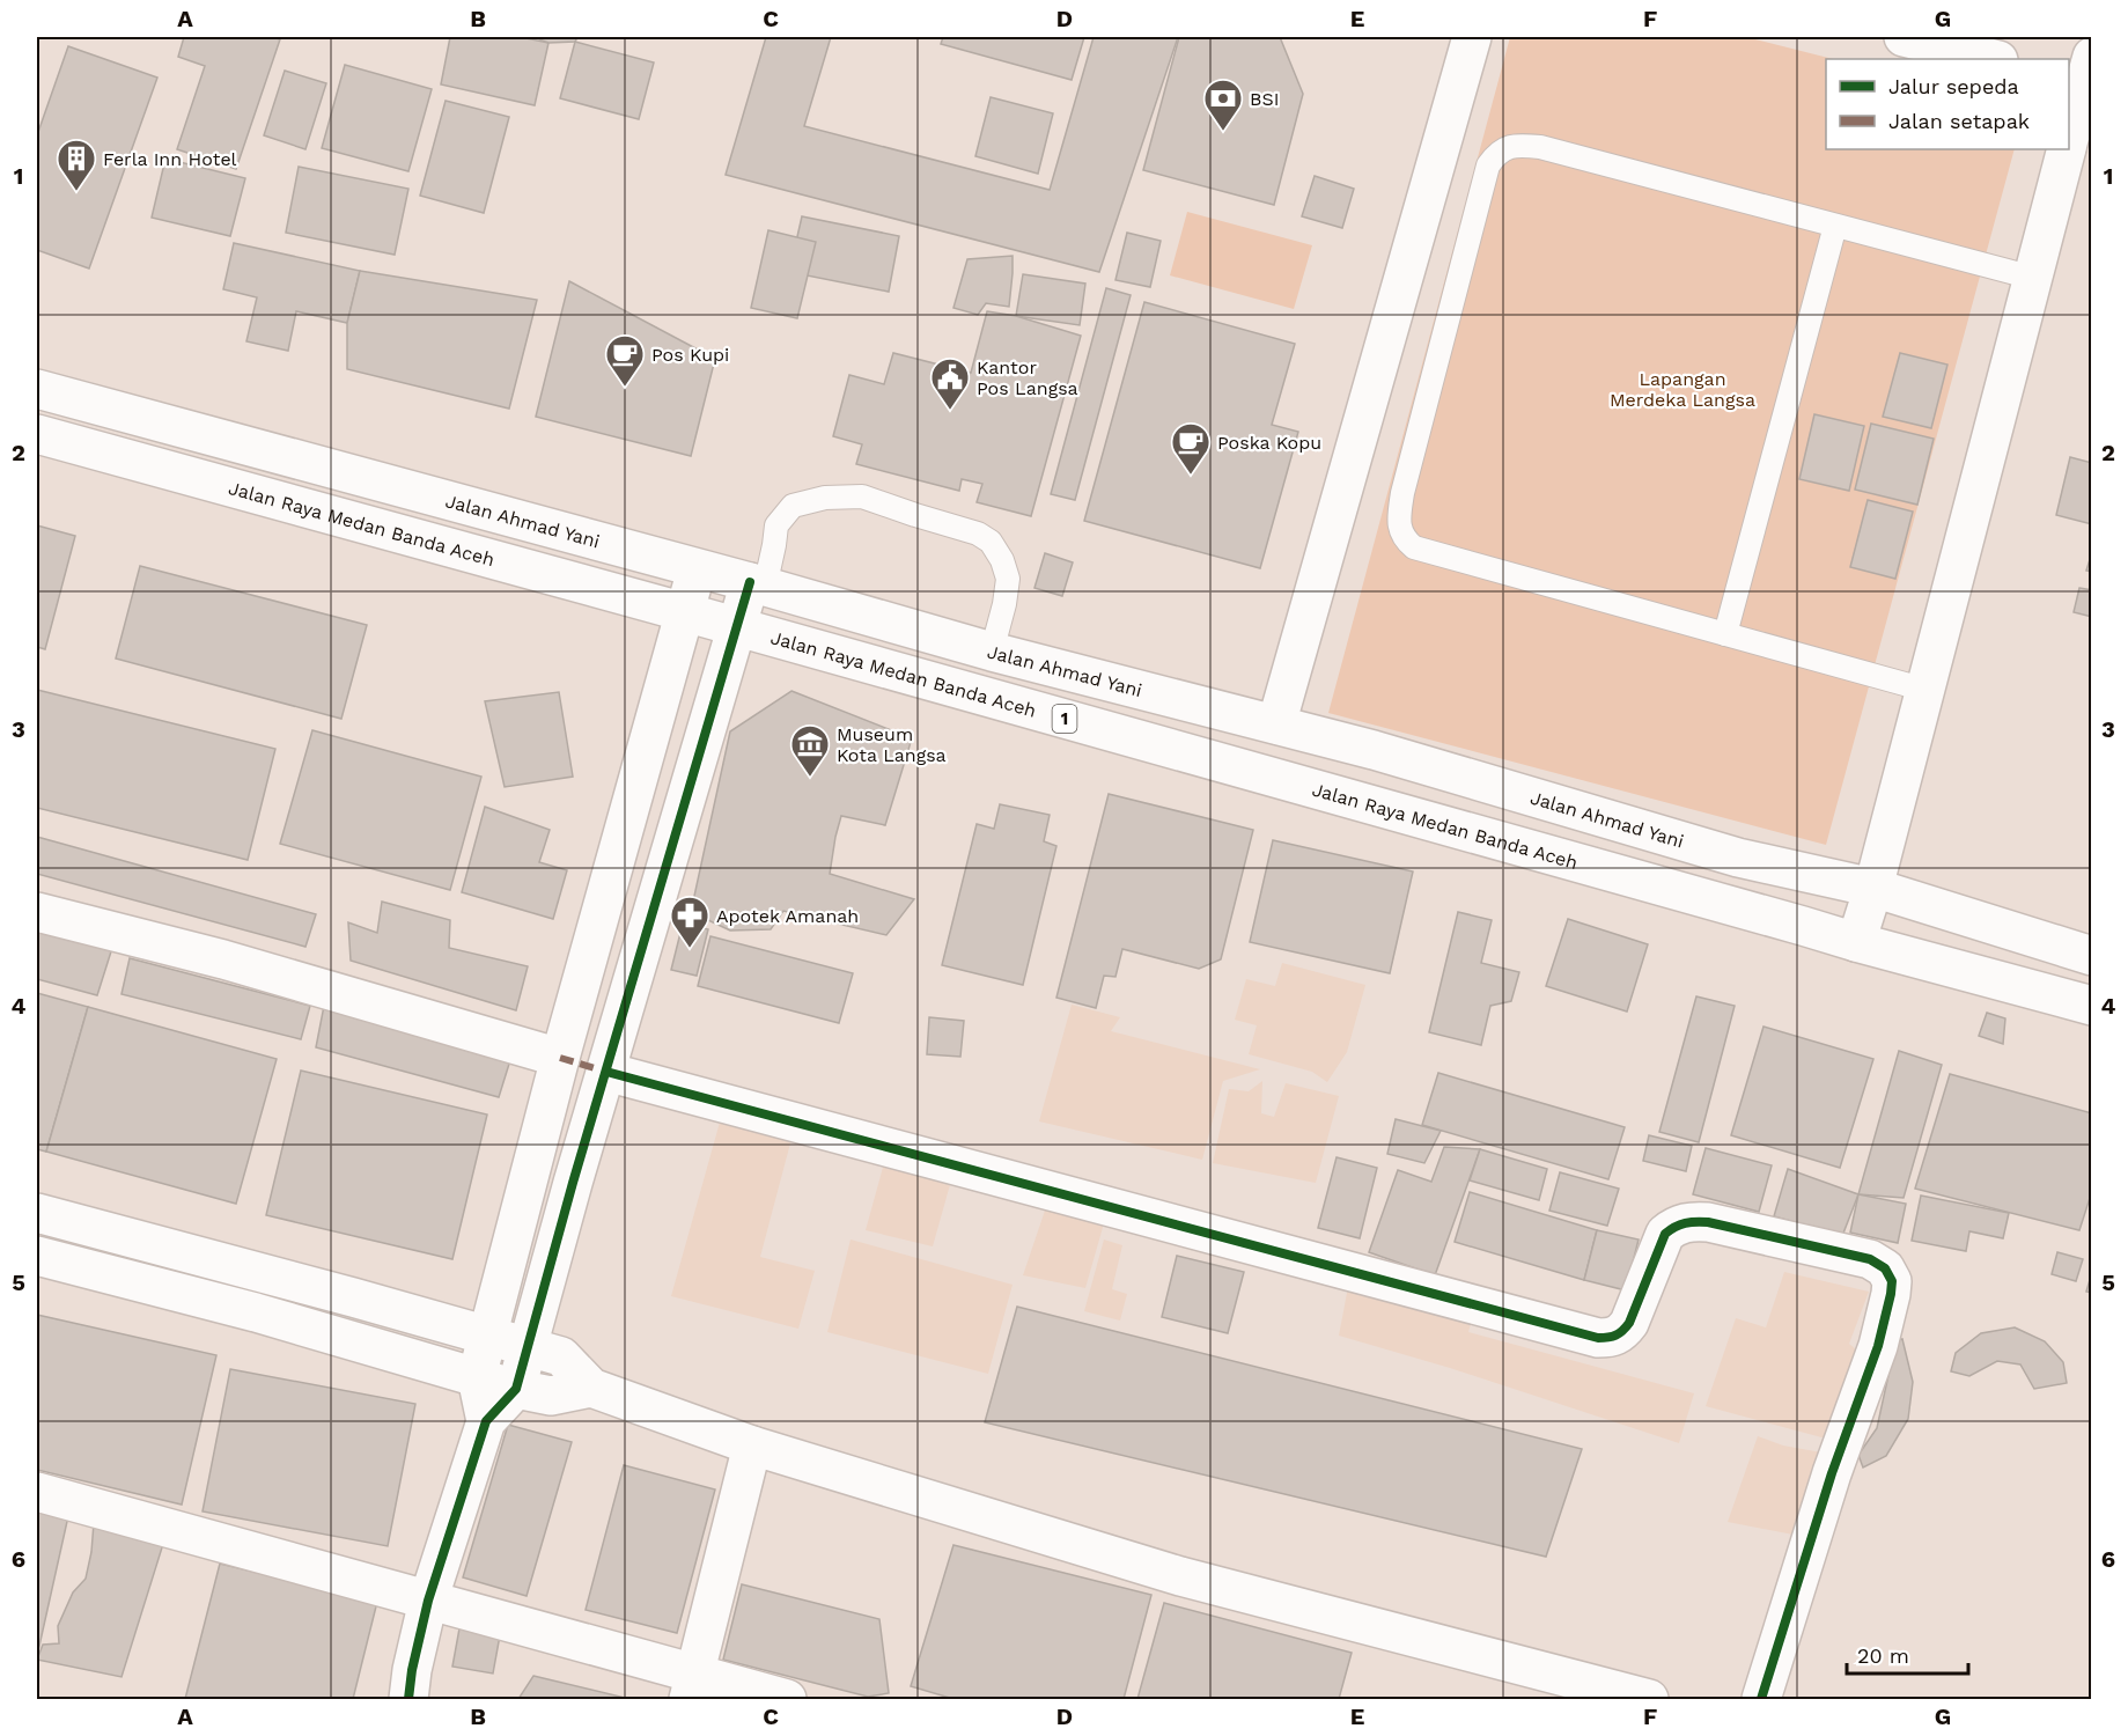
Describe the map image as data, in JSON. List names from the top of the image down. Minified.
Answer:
{"streets":{"street":["Jalan Ahmad Yani","Jalan Raya Medan Banda Aceh","1"]},"parks":["Lapangan Merdeka Langsa"],"places":{"bank":["BSI"],"building":["Ferla Inn Hotel"],"cafe":["Pos Kupi","Poska Kopu"],"public building":["Kantor Pos Langsa"],"museum":["Museum Kota Langsa"],"pharmacy":["Apotek Amanah"]},"legend":["Jalur sepeda","Jalan setapak"],"scale_bar":"20 m","grid":{"columns":["A","B","C","D","E","F","G"],"rows":["1","2","3","4","5","6"]}}
